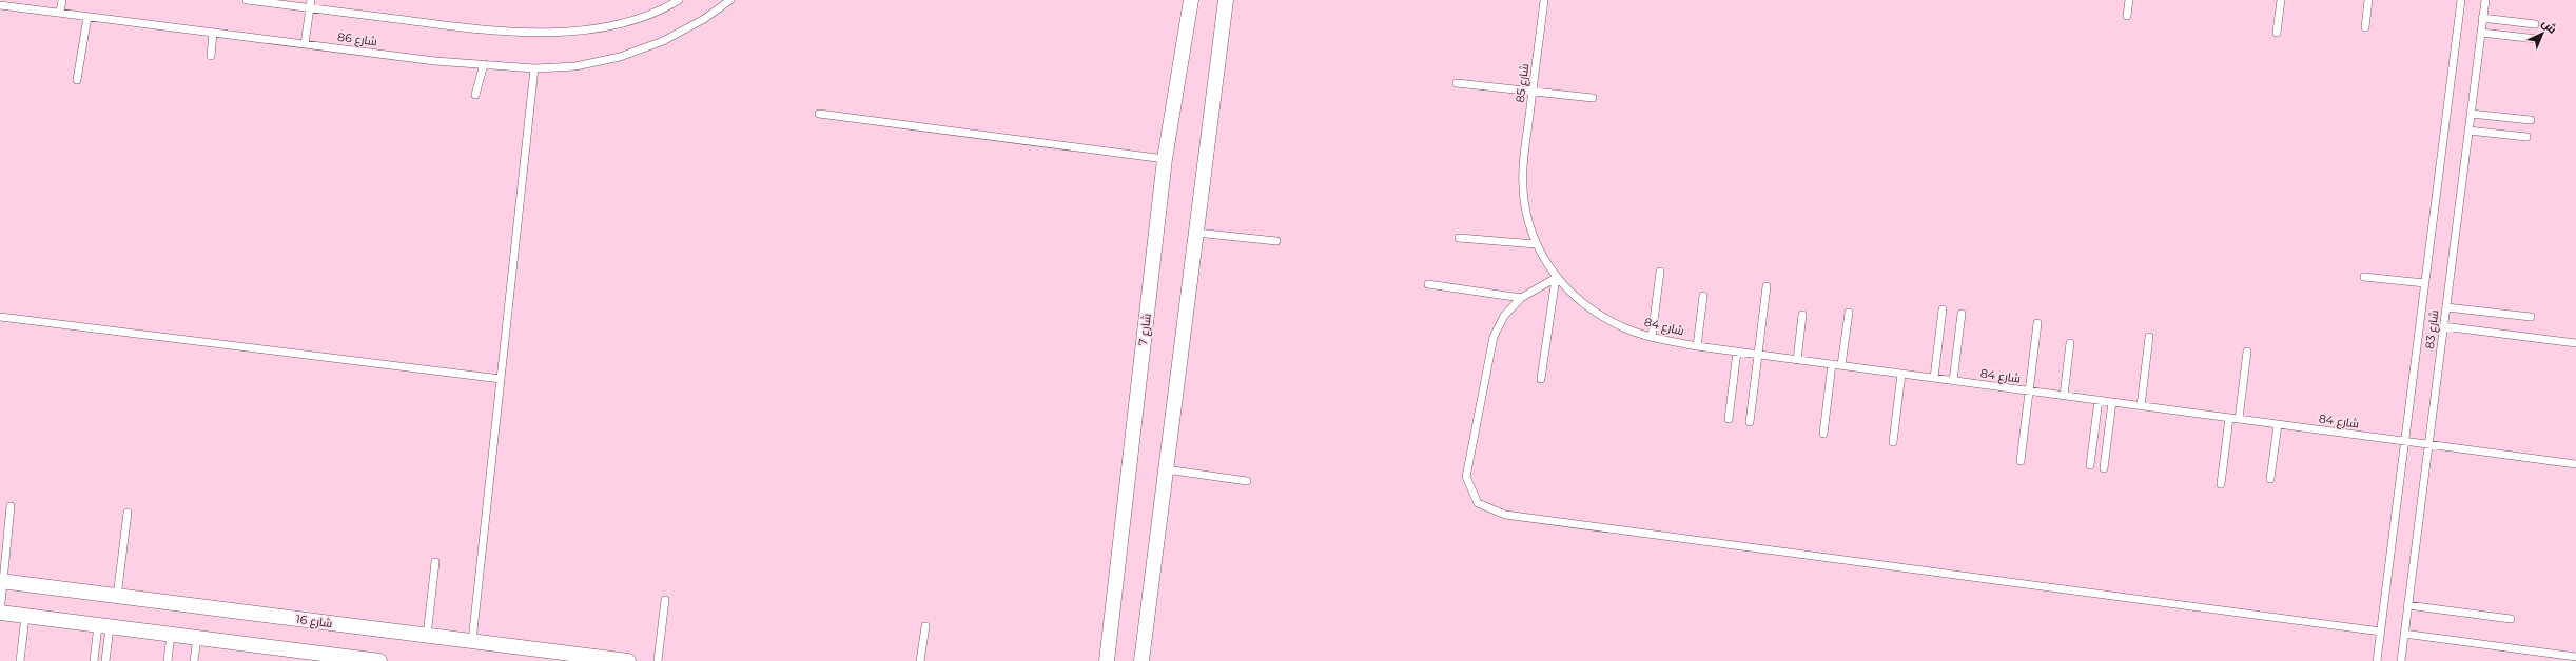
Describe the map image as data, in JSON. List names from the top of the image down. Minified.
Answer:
{"streets":{"street":["شارع 7","شارع 16"],"lane":["شارع 86","شارع 85","شارع 84","شارع 83"]},"crossings":[["شارع 85","شارع 84"],["شارع 84","شارع 83"]],"north":"top right"}
